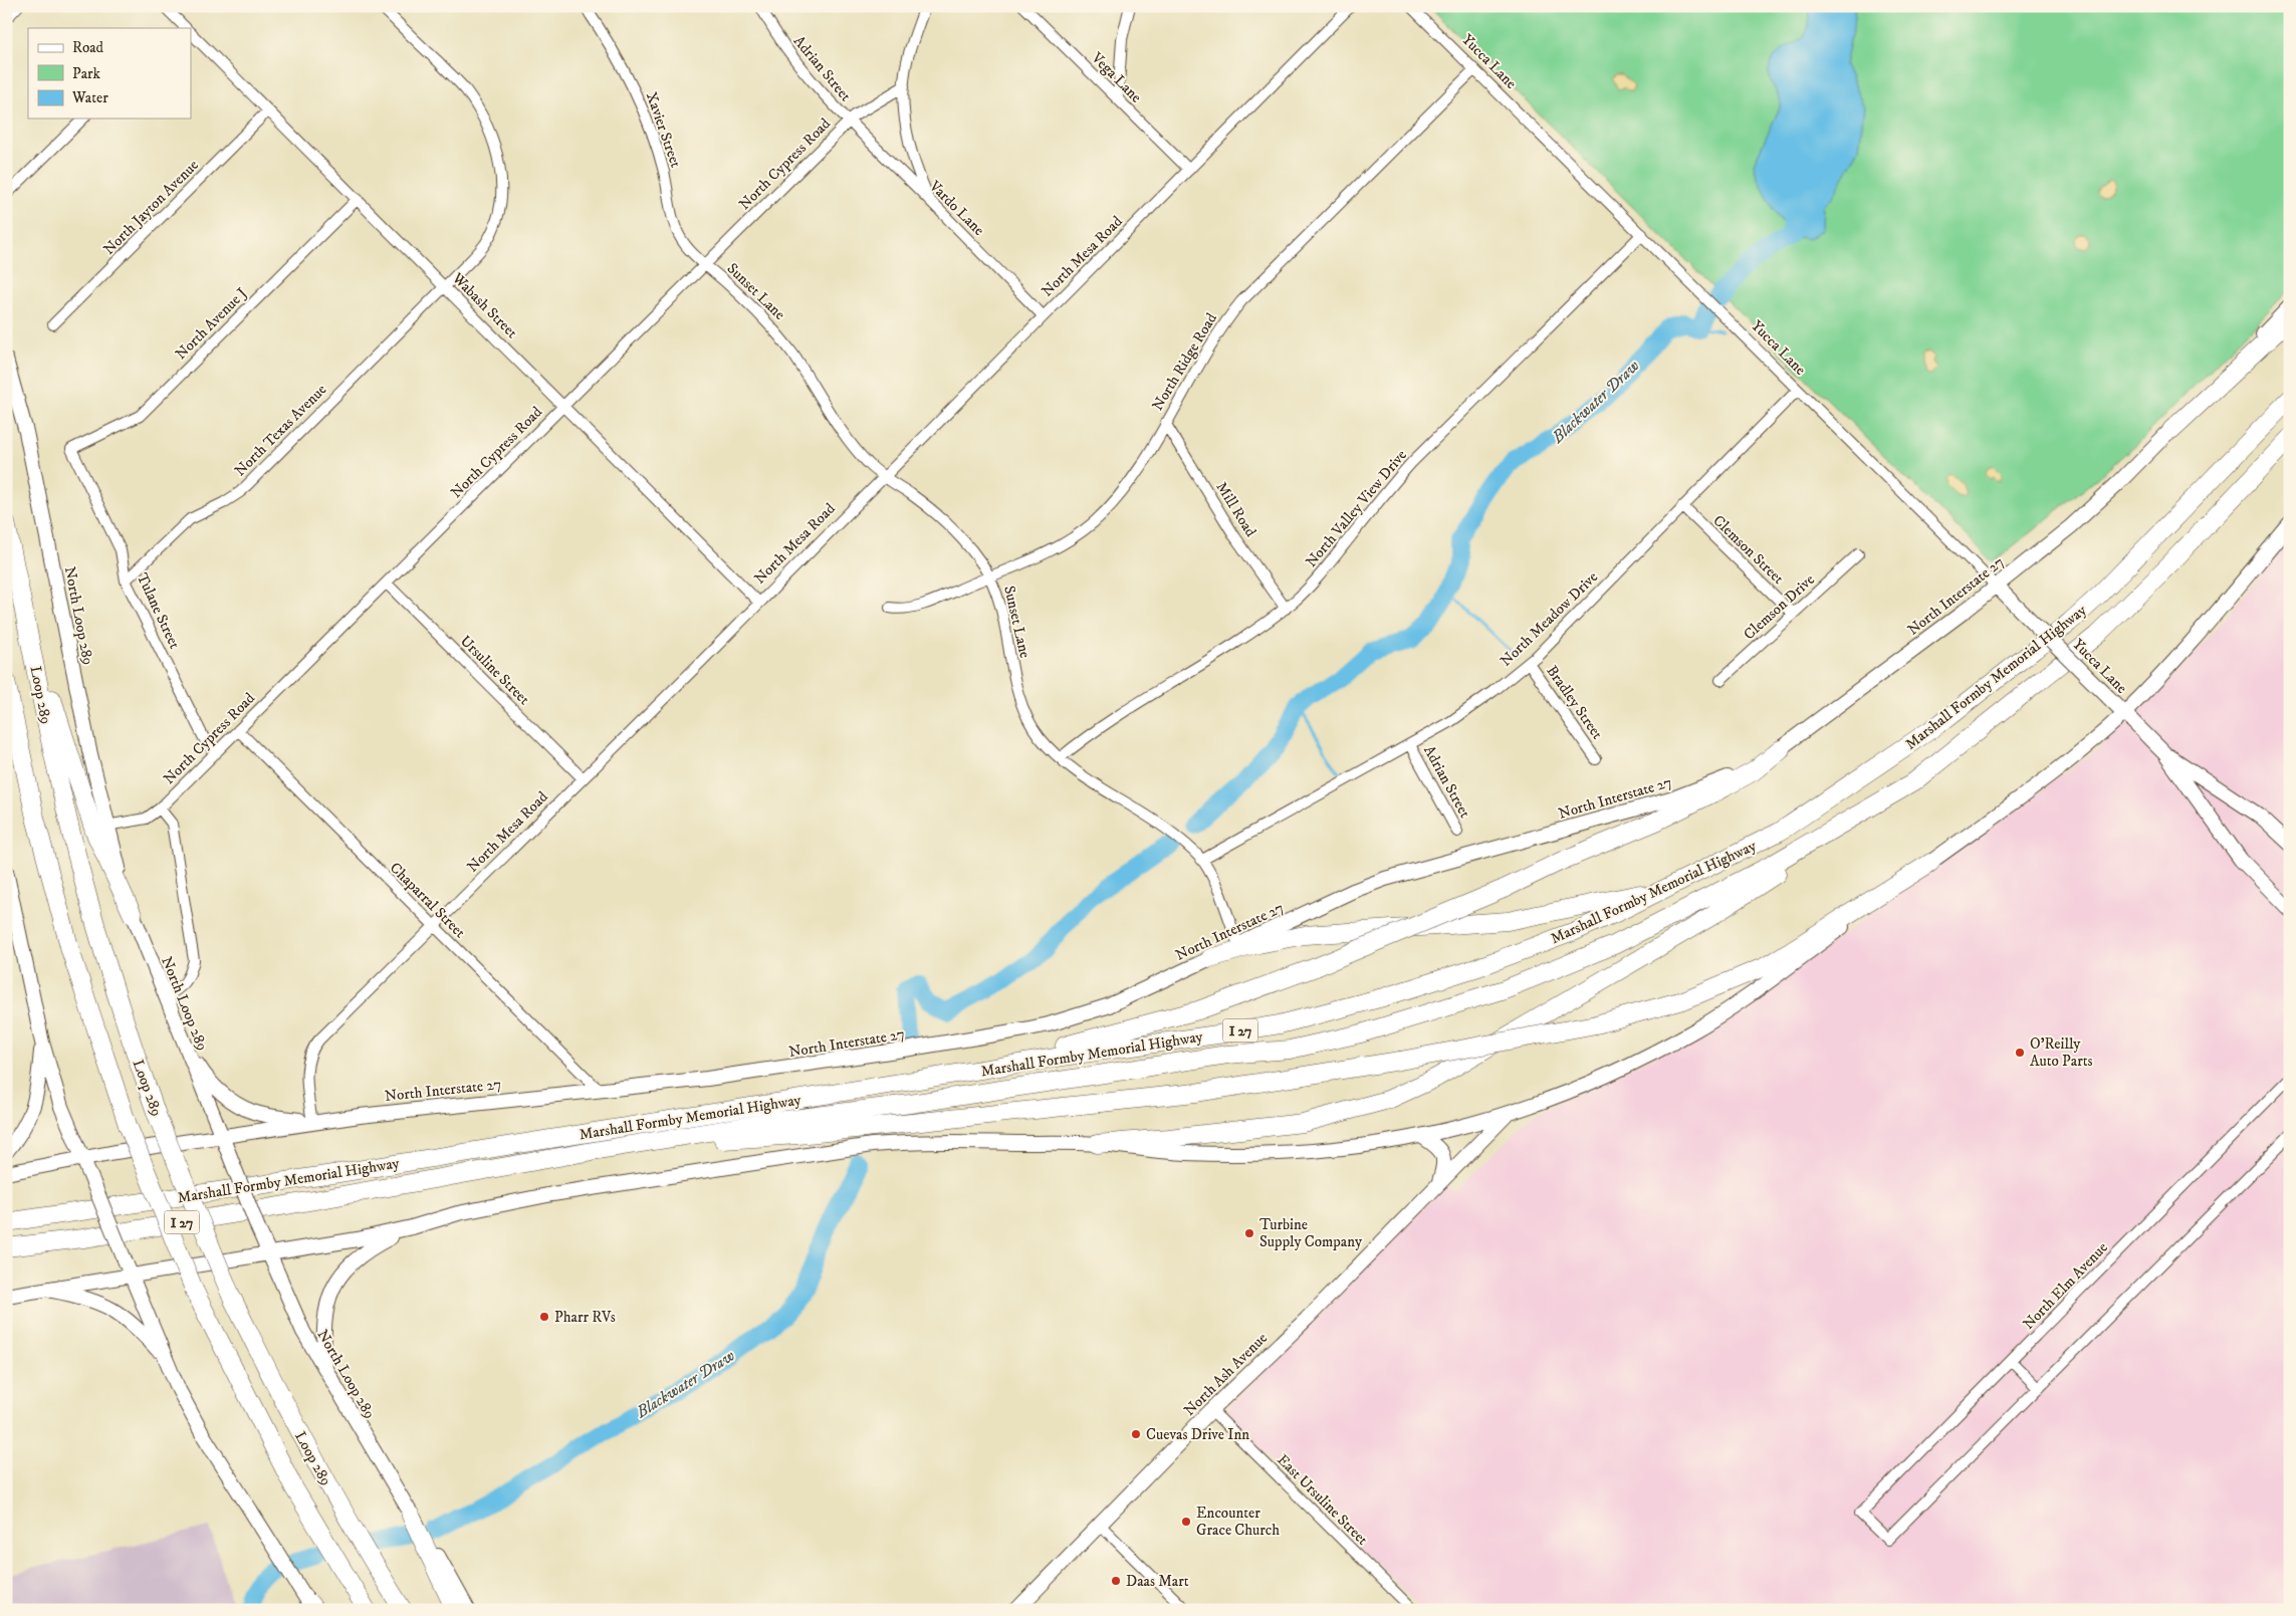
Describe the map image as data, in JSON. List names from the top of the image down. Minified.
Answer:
{"streets":{"highway":["Marshall Formby Memorial Highway","Loop 289","I 27"],"main road":["Yucca Lane","North Interstate 27","North Loop 289","North Ash Avenue"],"street":["Adrian Street","Vega Lane","Xavier Street","North Cypress Road","North Jayton Avenue","Vardo Lane","North Mesa Road","Sunset Lane","Wabash Street","North Avenue J","North Ridge Road","North Texas Avenue","North Valley View Drive","Mill Road","Clemson Street","Clemson Drive","Tulane Street","North Meadow Drive","Ursuline Street","Bradley Street","Chaparral Street","North Elm Avenue","East Ursuline Street"]},"crossings":[["Yucca Lane","North Ridge Road"],["Yucca Lane","North Valley View Drive"],["Yucca Lane","North Interstate 27"],["Yucca Lane","North Meadow Drive"],["Adrian Street","North Cypress Road"],["Adrian Street","Vardo Lane"],["Adrian Street","North Meadow Drive"],["Vega Lane","North Mesa Road"],["Xavier Street","North Cypress Road"],["Xavier Street","Sunset Lane"],["North Cypress Road","Vardo Lane"],["North Cypress Road","Sunset Lane"],["North Cypress Road","Wabash Street"],["North Cypress Road","Tulane Street"],["North Cypress Road","North Loop 289"],["North Cypress Road","Ursuline Street"],["North Cypress Road","Chaparral Street"],["North Jayton Avenue","Wabash Street"],["Vardo Lane","North Mesa Road"],["North Mesa Road","Sunset Lane"],["North Mesa Road","Wabash Street"],["North Mesa Road","North Interstate 27"],["North Mesa Road","Ursuline Street"],["North Mesa Road","Chaparral Street"],["Sunset Lane","North Ridge Road"],["Sunset Lane","North Valley View Drive"],["Sunset Lane","North Interstate 27"],["Sunset Lane","North Meadow Drive"],["Wabash Street","North Avenue J"],["Wabash Street","North Texas Avenue"],["North Avenue J","Tulane Street"],["North Ridge Road","Mill Road"],["North Texas Avenue","Tulane Street"],["North Valley View Drive","Mill Road"],["Clemson Street","Clemson Drive"],["Clemson Street","North Meadow Drive"],["North Interstate 27","North Loop 289"],["North Interstate 27","Chaparral Street"],["North Meadow Drive","Bradley Street"],["North Ash Avenue","East Ursuline Street"]],"water":["Blackwater Draw"],"places":["O'Reilly Auto Parts","Turbine Supply Company","Pharr RVs","Cuevas Drive Inn","Encounter Grace Church","Daas Mart"],"legend":["Road","Park","Water"]}
